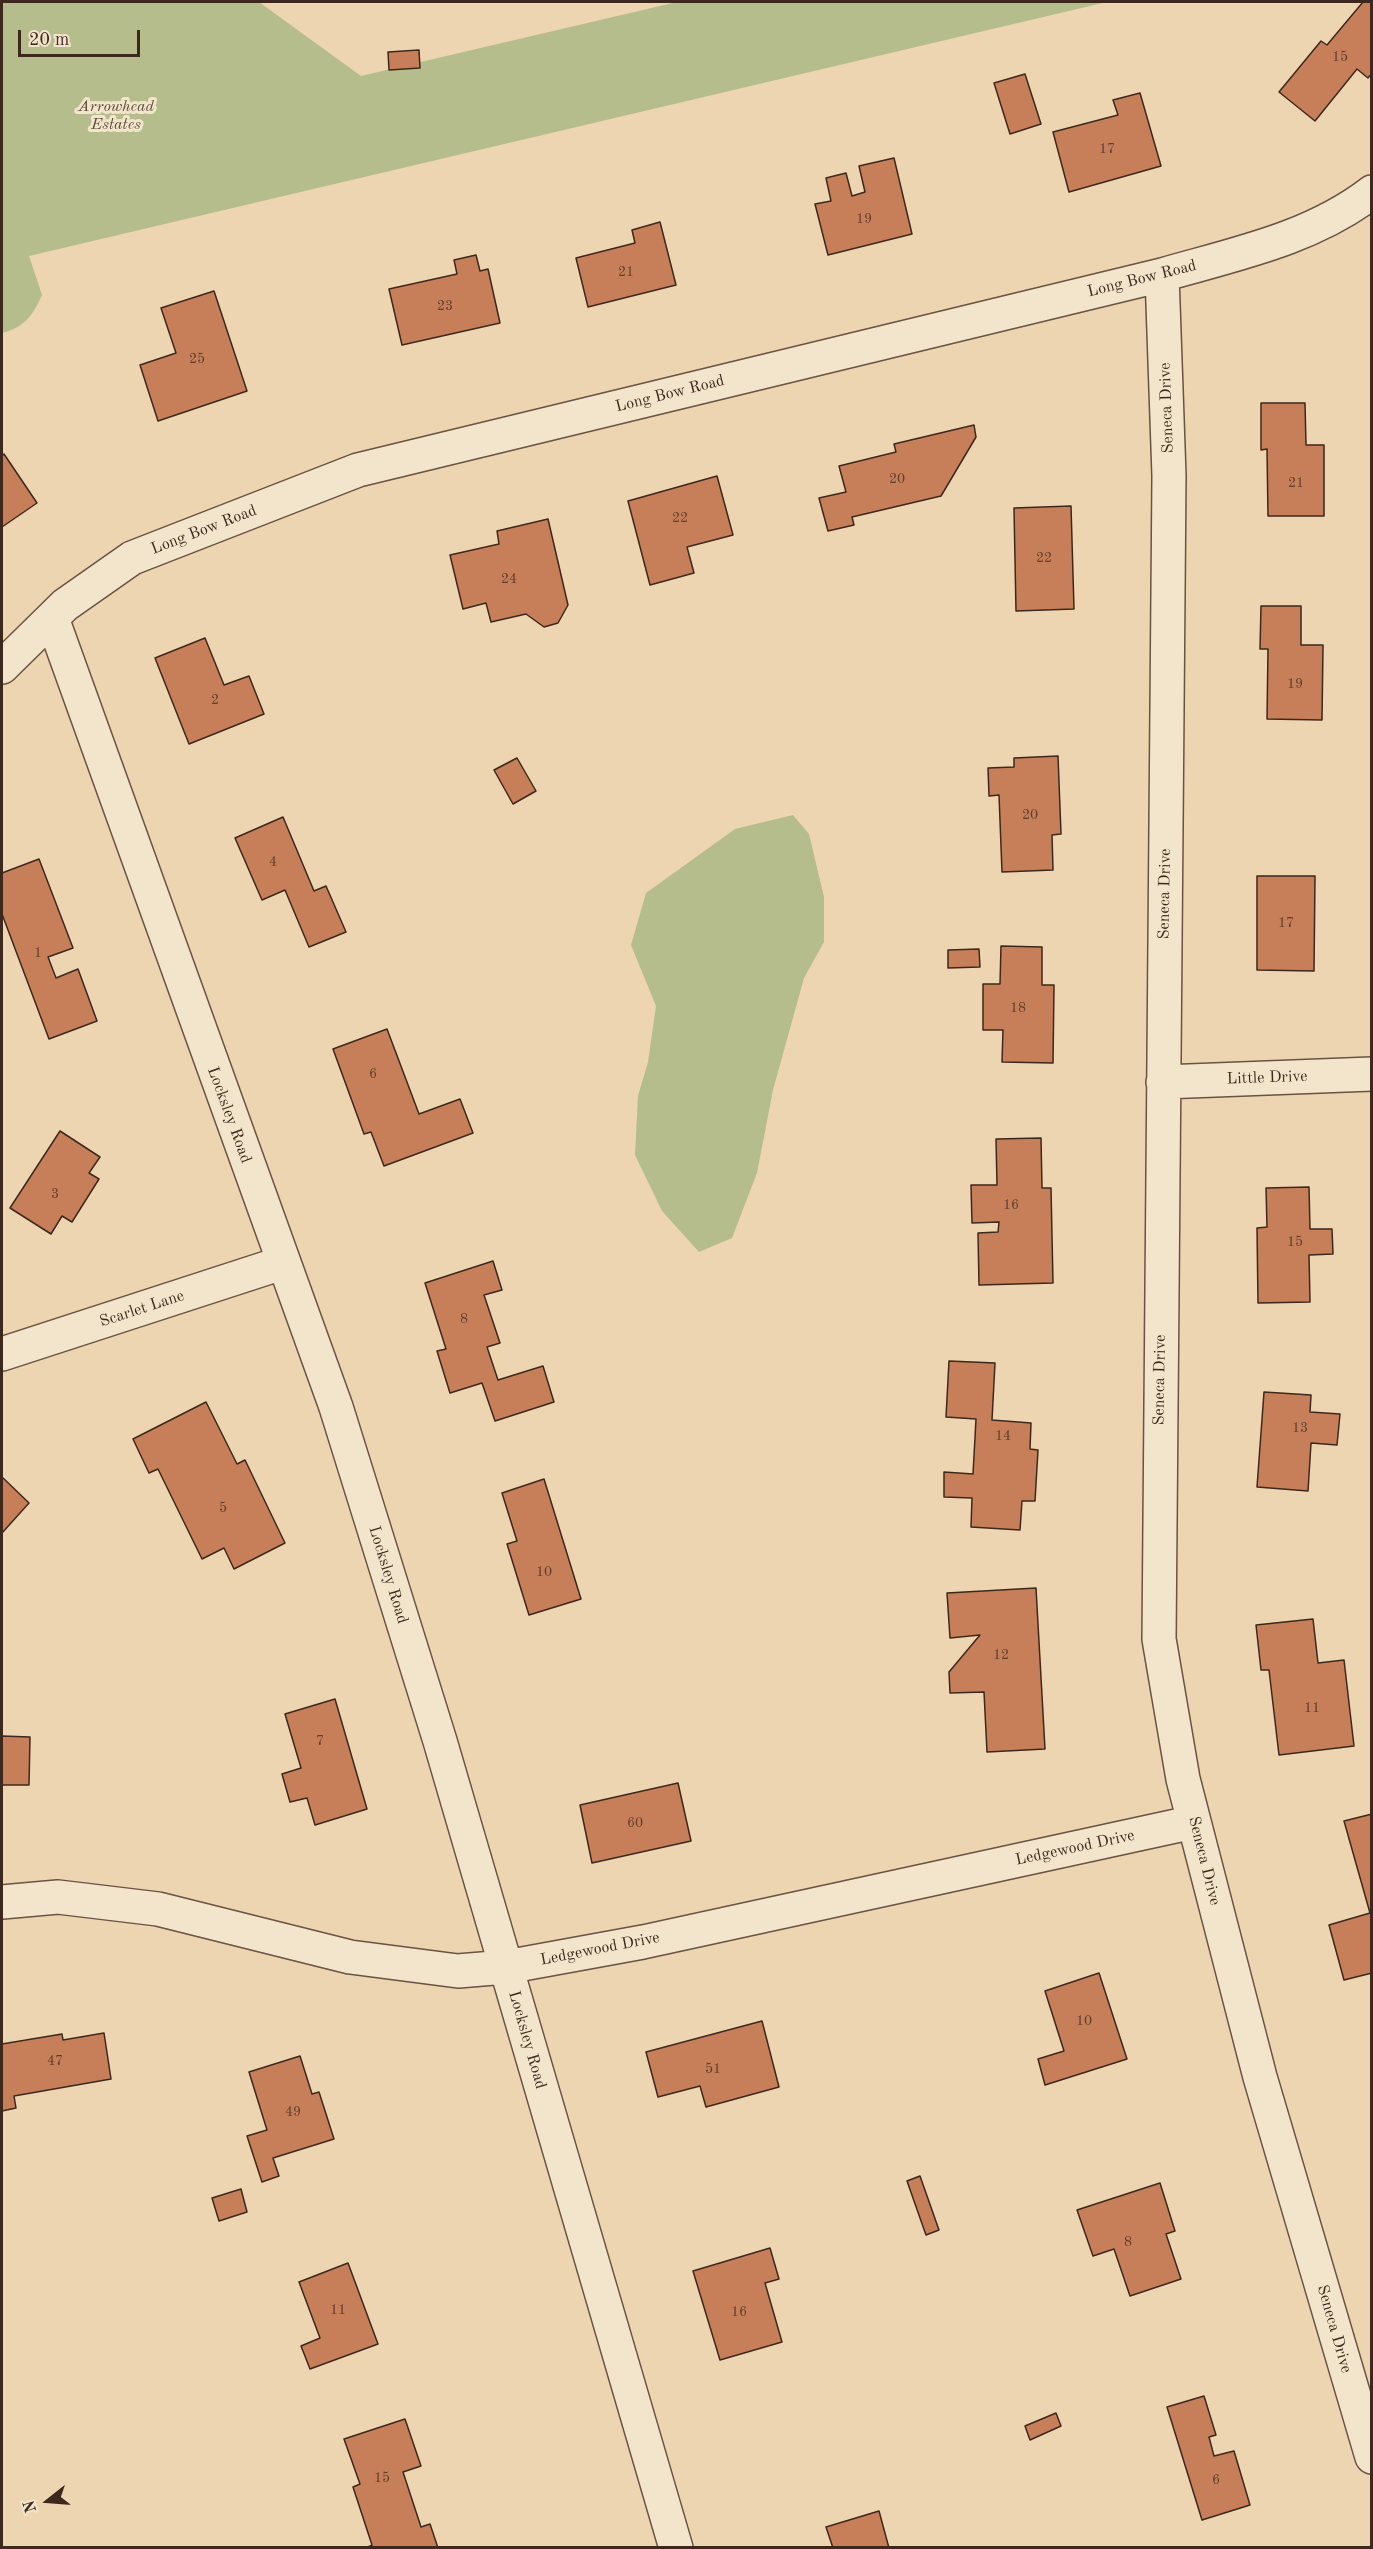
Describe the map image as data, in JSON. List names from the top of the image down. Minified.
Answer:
{"streets":{"street":["Long Bow Road","Seneca Drive","Little Drive","Locksley Road","Scarlet Lane","Ledgewood Drive"]},"crossings":[["Long Bow Road","Seneca Drive"],["Long Bow Road","Locksley Road"],["Seneca Drive","Little Drive"],["Seneca Drive","Ledgewood Drive"],["Locksley Road","Scarlet Lane"],["Locksley Road","Ledgewood Drive"]],"parks":["Arrowhead Estates"],"house_numbers":["15","17","19","21","23","25","20","21","22","22","24","19","2","20","4","17","1","18","6","3","16","15","8","13","14","5","10","12","11","7","60","10","47","51","49","8","11","16","15","6"],"scale_bar":"20 m","north":"left"}
